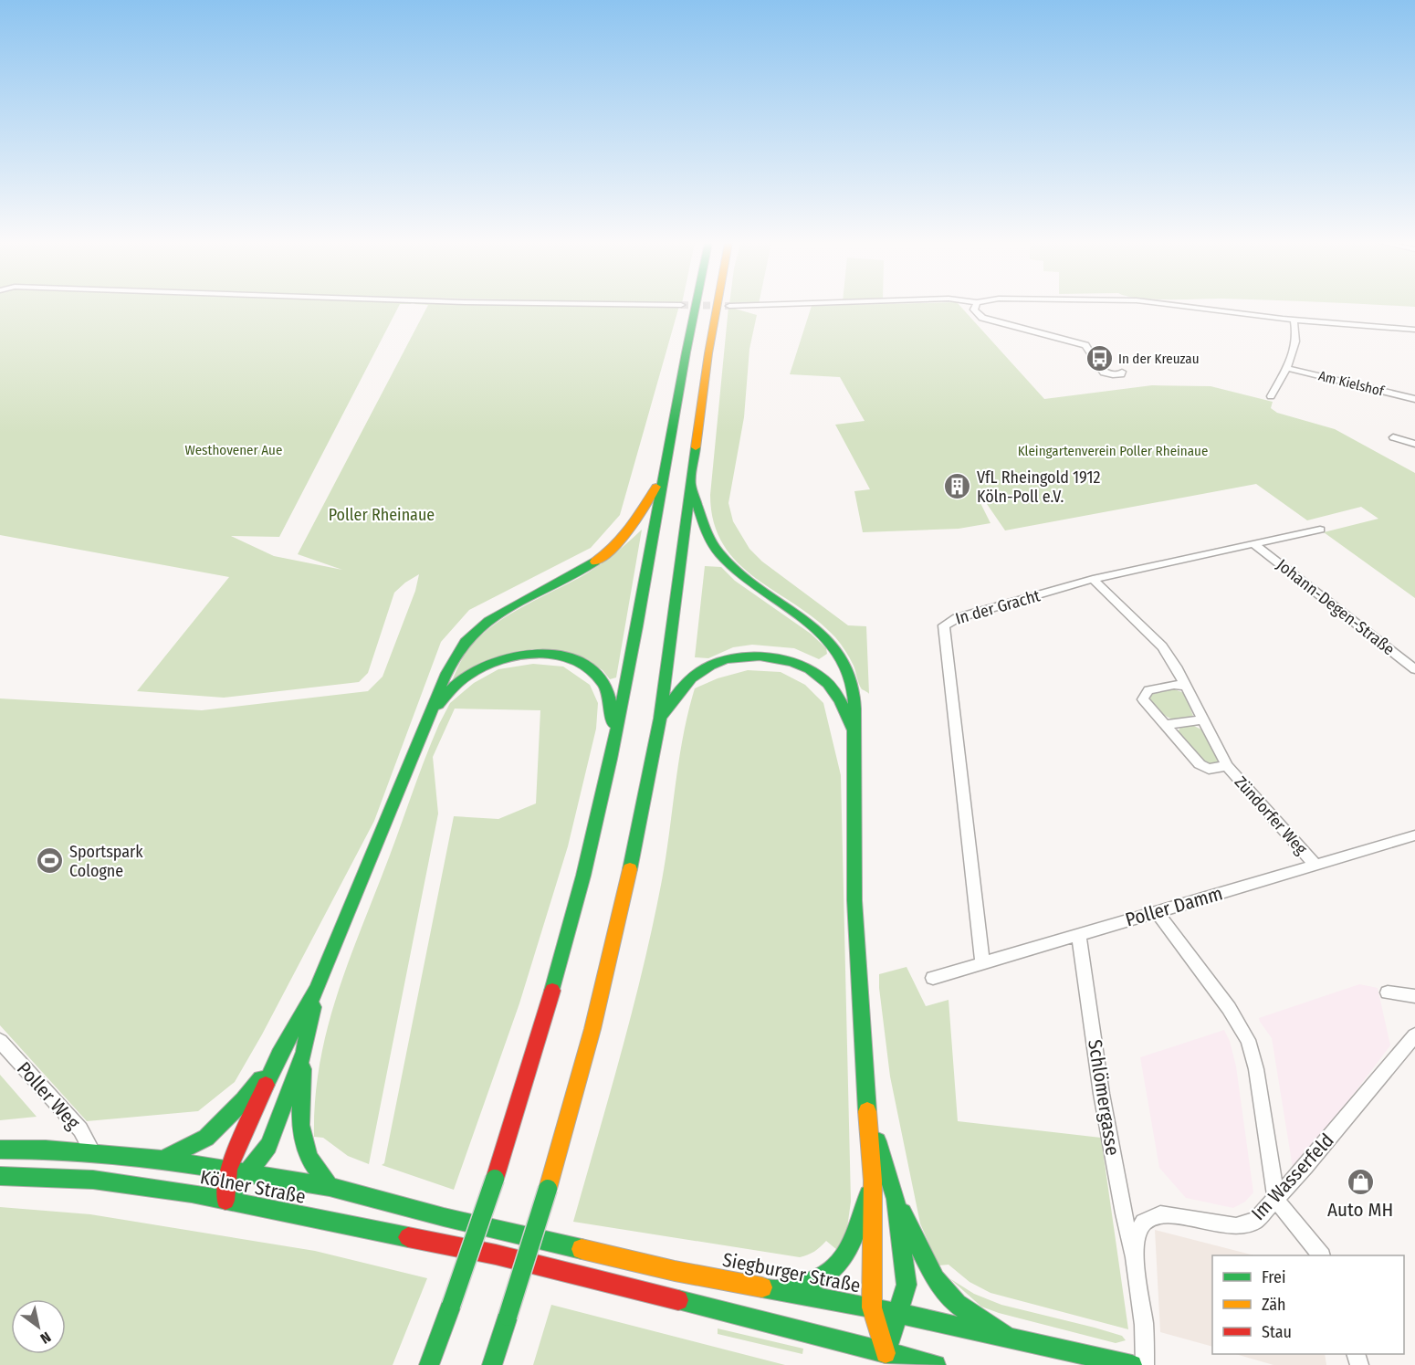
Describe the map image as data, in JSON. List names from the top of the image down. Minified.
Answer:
{"streets":{"main road":["Kölner Straße","Siegburger Straße"],"street":["Am Kielshof","In der Gracht","Johann-Degen-Straße","Zündorfer Weg","Poller Damm","Poller Weg","Schlömergasse","Im Wasserfeld"]},"crossings":[["In der Gracht","Johann-Degen-Straße"],["In der Gracht","Zündorfer Weg"],["In der Gracht","Poller Damm"],["Zündorfer Weg","Poller Damm"],["Poller Damm","Schlömergasse"],["Poller Weg","Kölner Straße"],["Schlömergasse","Im Wasserfeld"],["Kölner Straße","Siegburger Straße"]],"parks":["Westhovener Aue","Kleingartenverein Poller Rheinaue","Poller Rheinaue"],"places":{"bus stop":["In der Kreuzau"],"building":["VfL Rheingold 1912 Köln-Poll e.V."],"sports":["Sportspark Cologne"],"shop":["Auto MH"]},"legend":["Frei","Zäh","Stau"],"north":"bottom right"}
